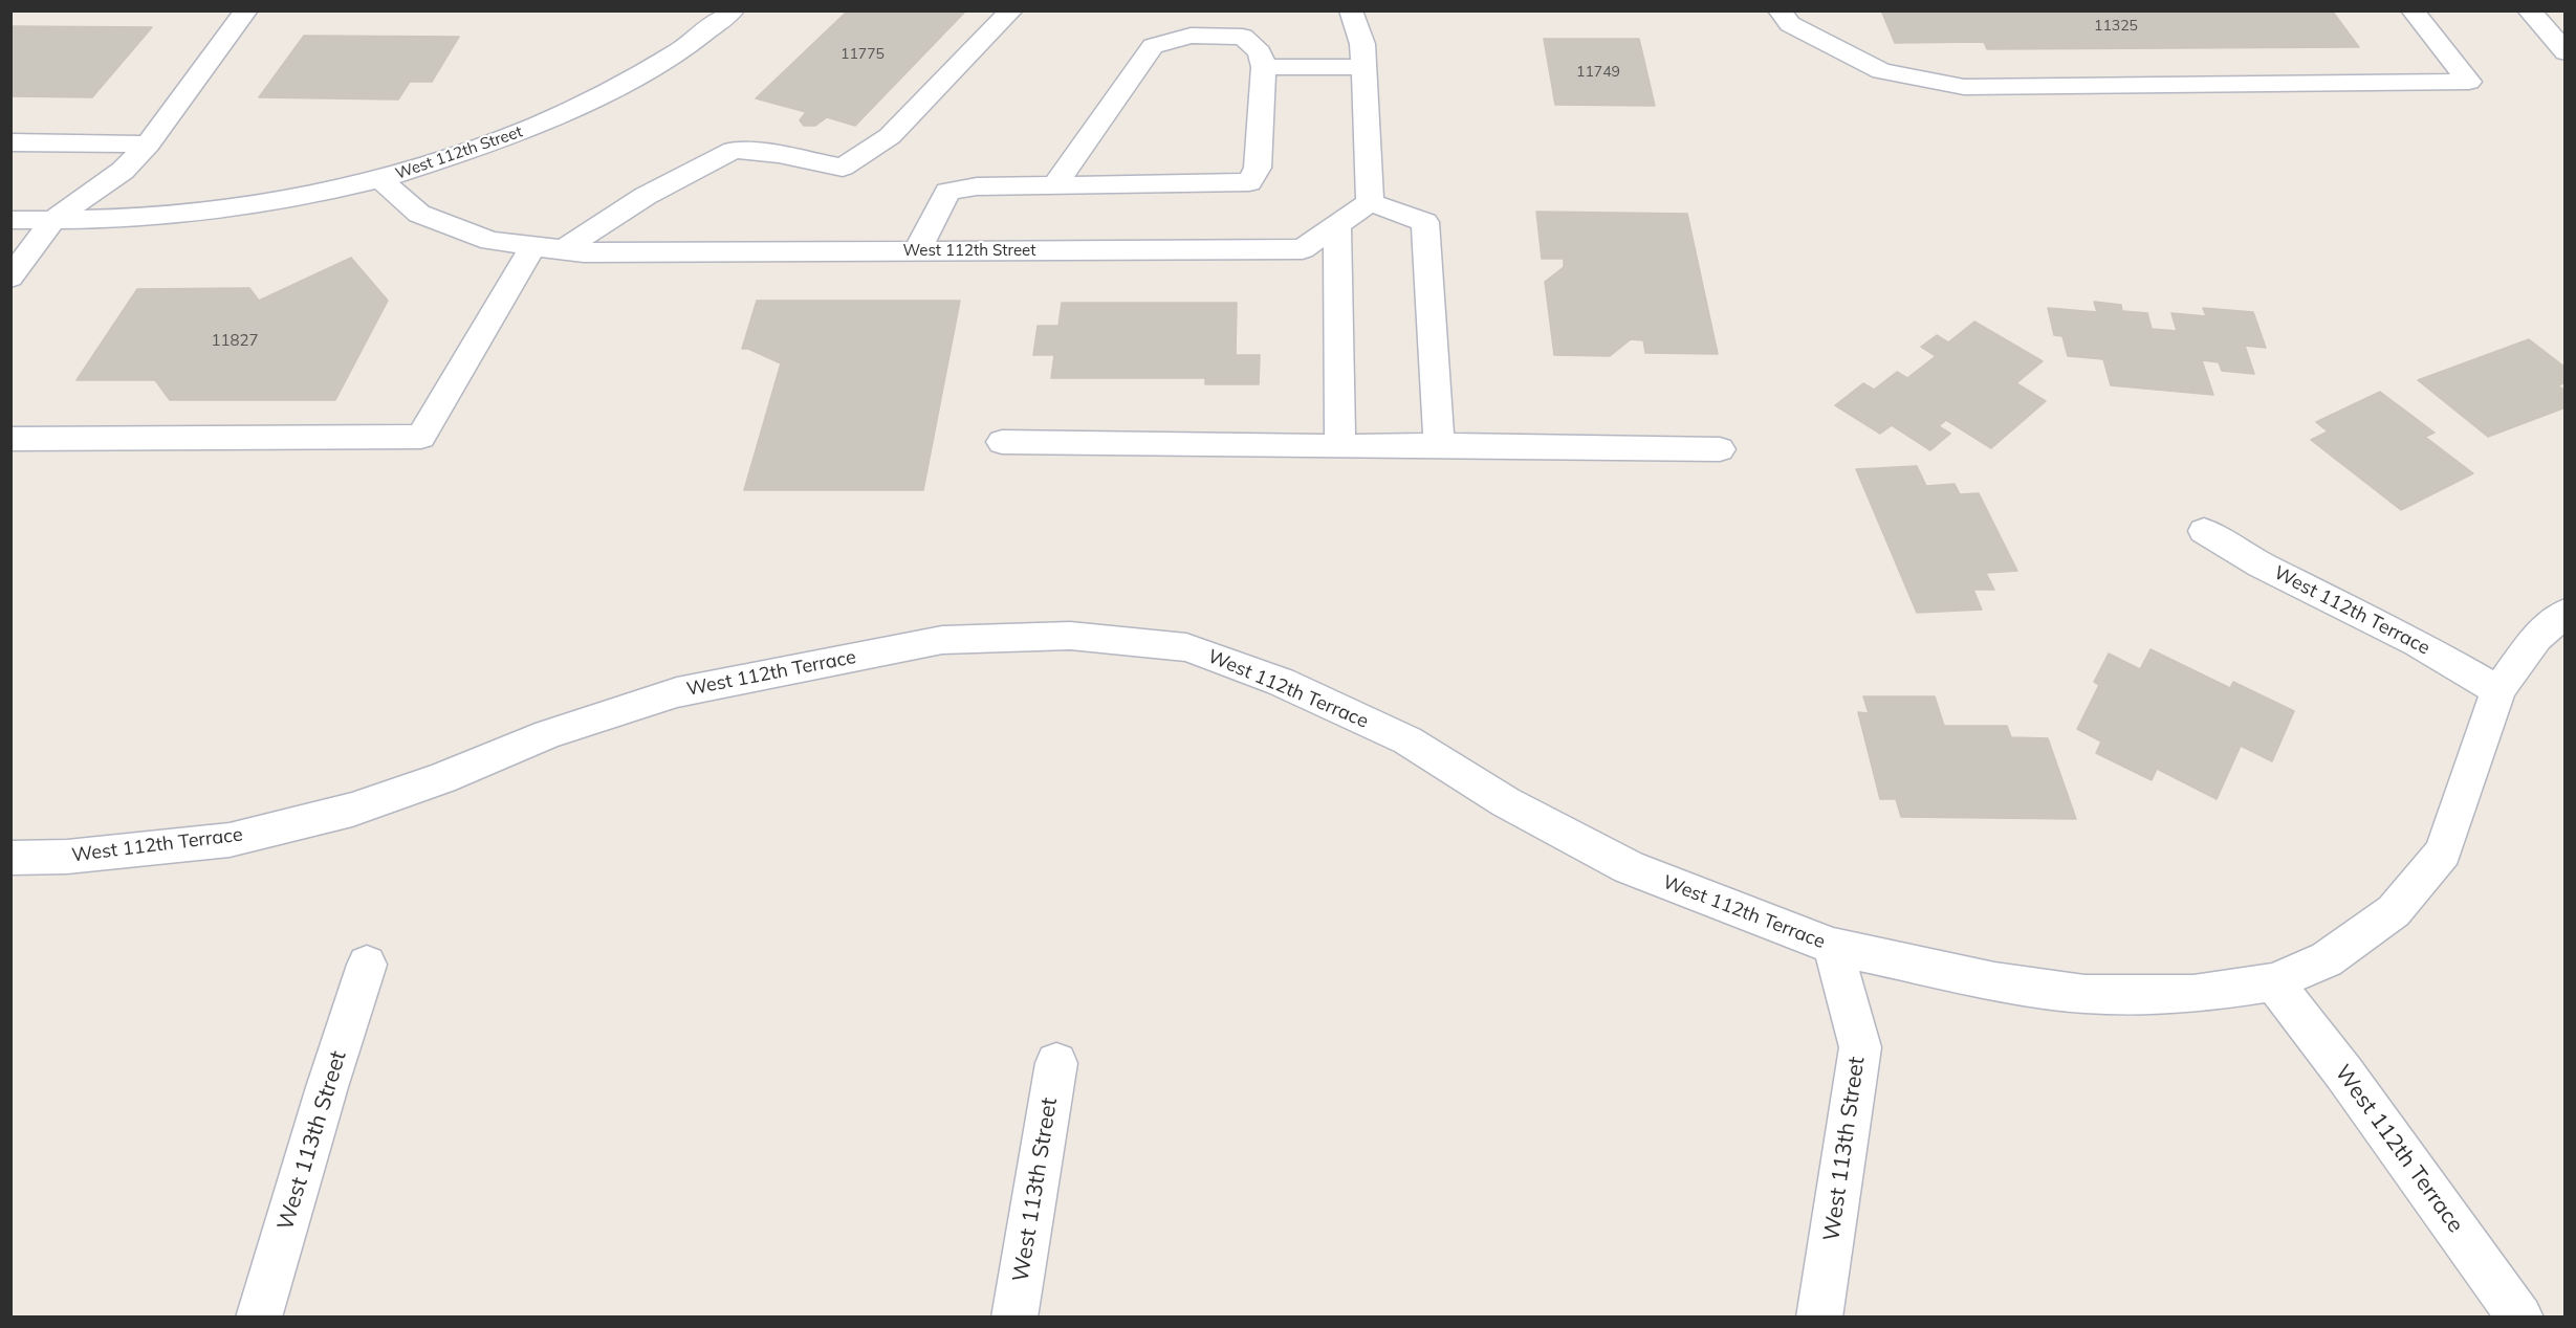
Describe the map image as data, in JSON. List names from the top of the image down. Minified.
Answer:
{"streets":{"street":["West 112th Street","West 112th Terrace","West 113th Street"]},"crossings":[["West 112th Terrace","West 113th Street"]],"house_numbers":["11325","11775","11749","11827"]}
